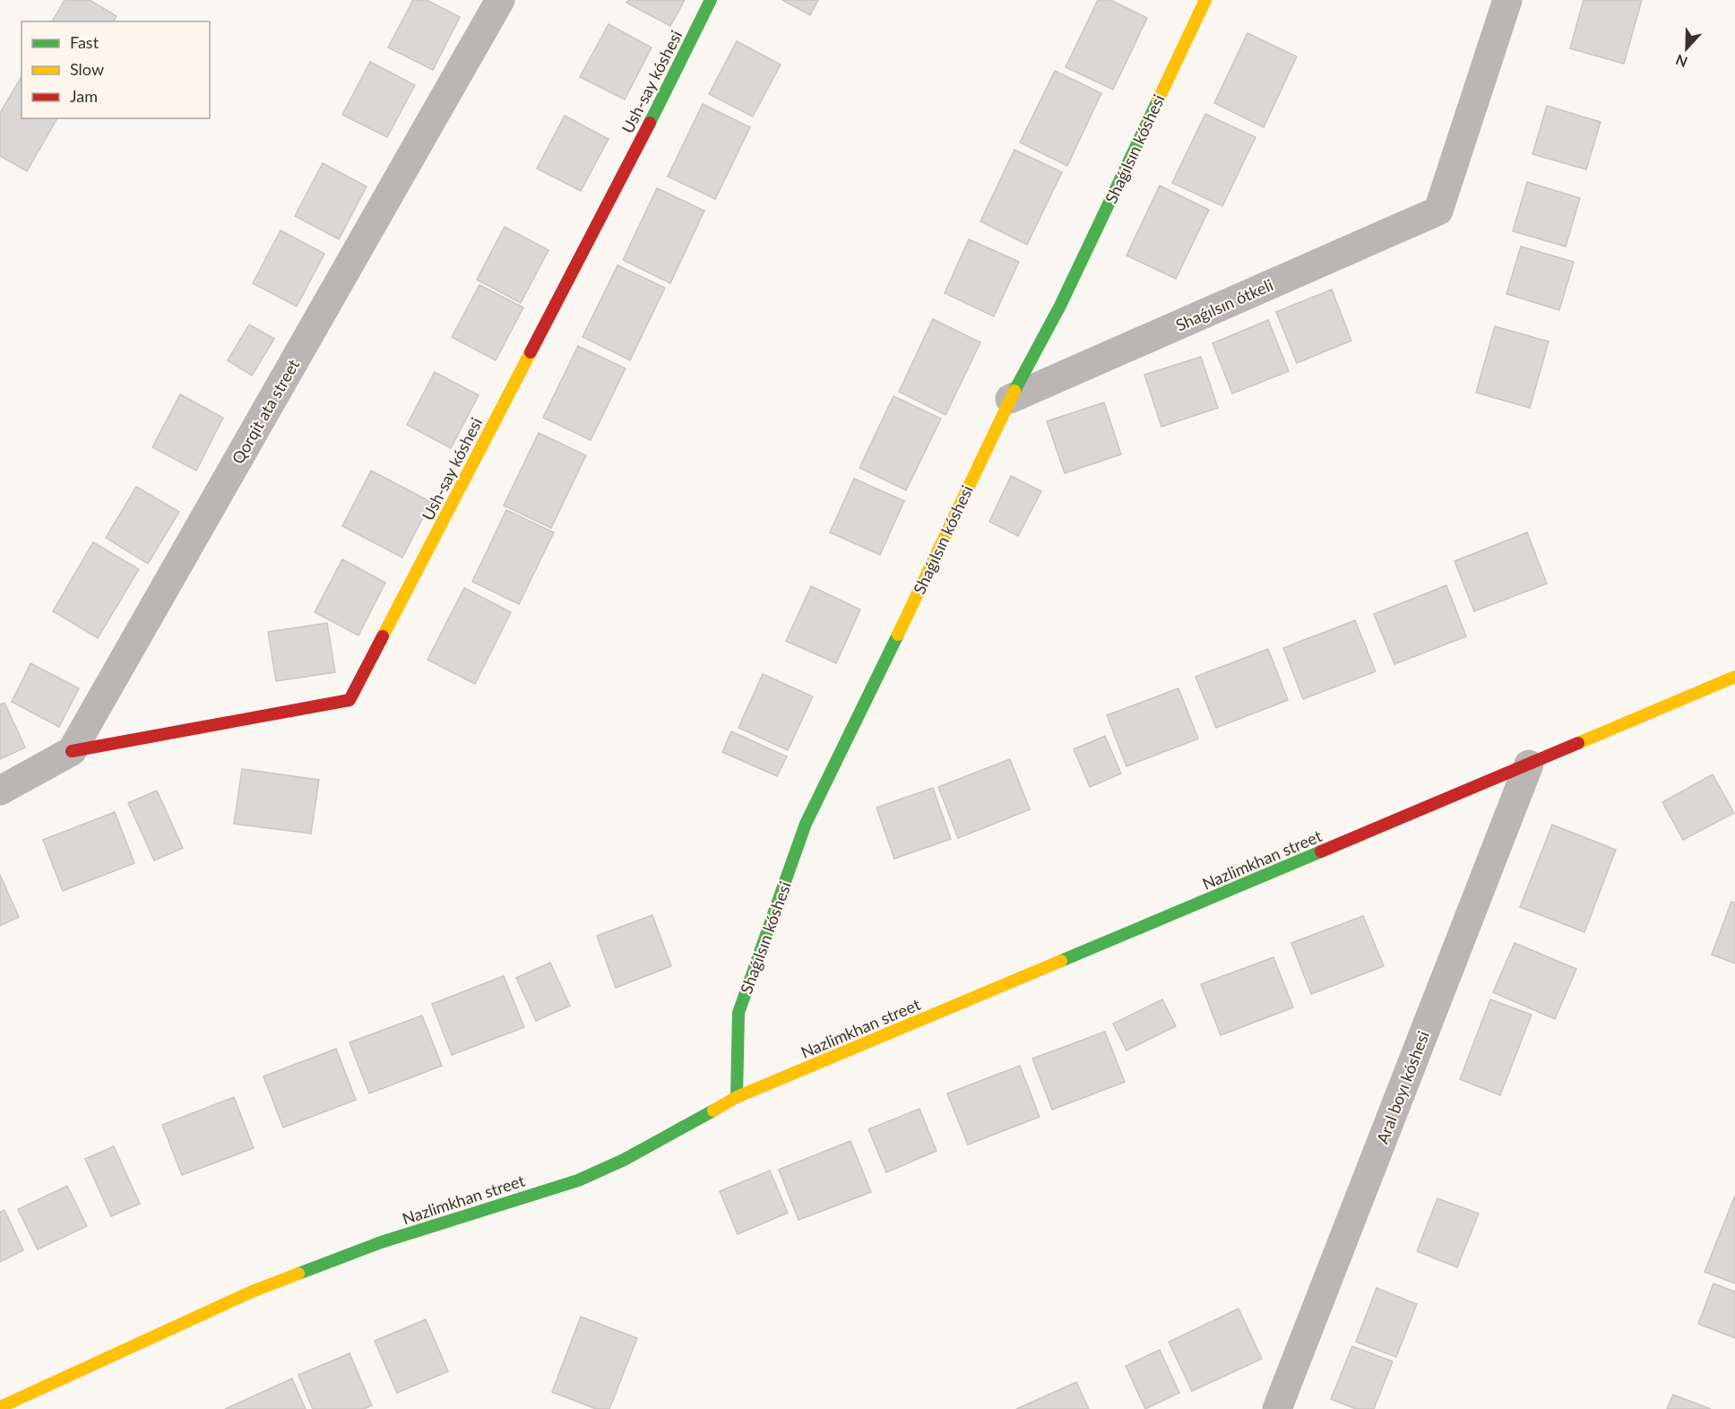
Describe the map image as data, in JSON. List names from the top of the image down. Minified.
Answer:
{"streets":{"street":["Ush-say kóshesi","Shaǵılsın kóshesi","Shaǵılsın ótkeli","Qorqit ata street","Nazlimkhan street","Aral boyı kóshesi"]},"crossings":[["Ush-say kóshesi","Qorqit ata street"],["Shaǵılsın kóshesi","Shaǵılsın ótkeli"],["Shaǵılsın kóshesi","Nazlimkhan street"],["Nazlimkhan street","Aral boyı kóshesi"]],"legend":["Fast","Slow","Jam"],"north":"bottom"}
